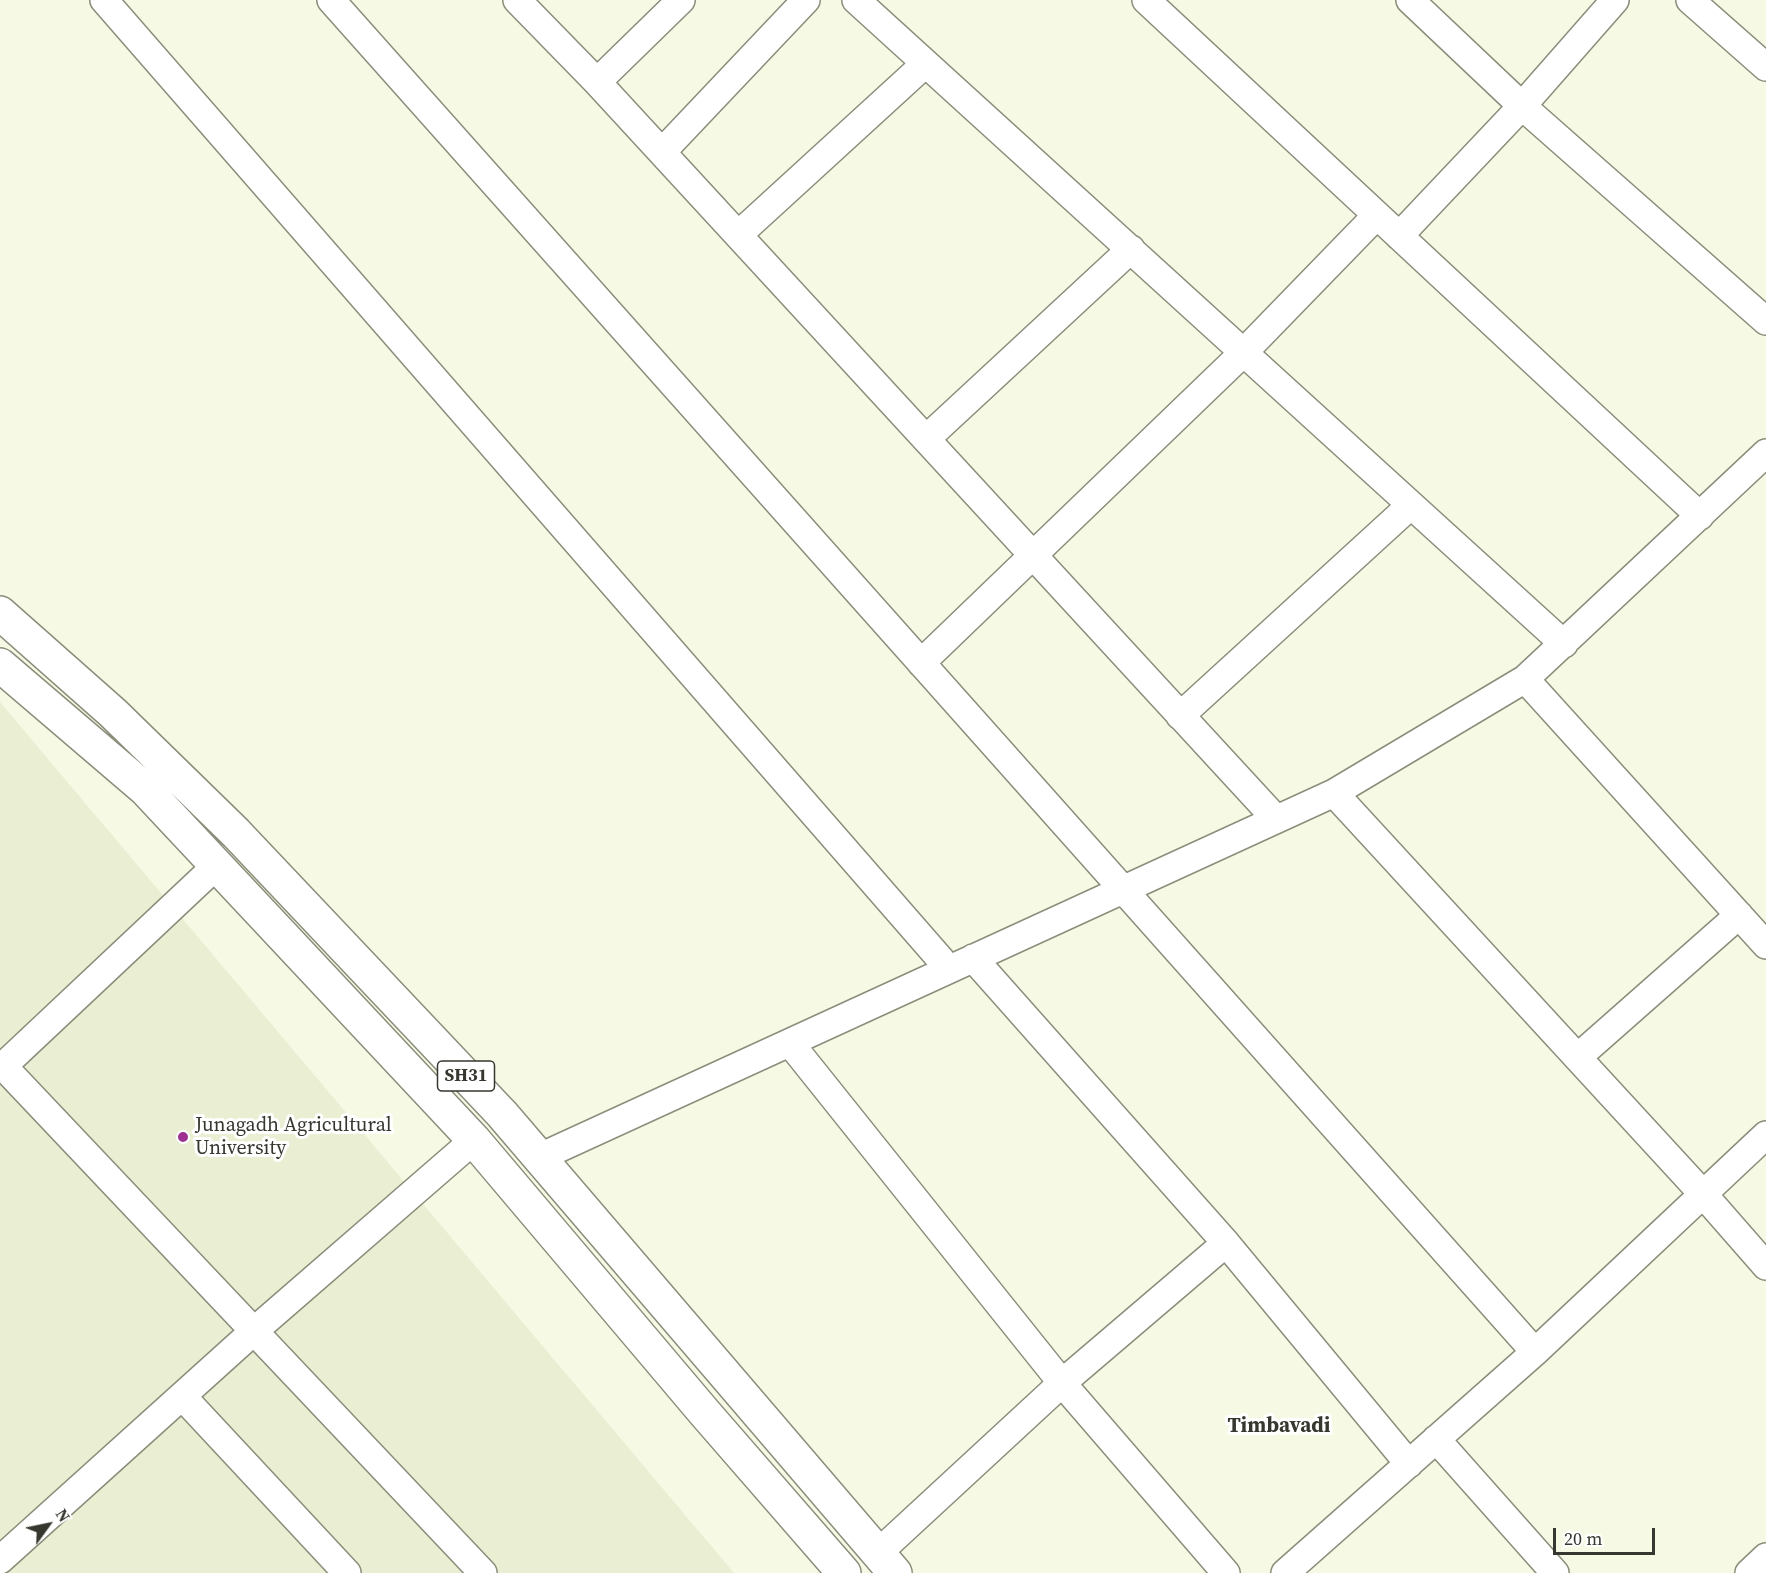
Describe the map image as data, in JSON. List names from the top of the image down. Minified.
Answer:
{"streets":{"main road":["SH31"]},"districts":["Timbavadi"],"places":["Junagadh Agricultural University"],"scale_bar":"20 m","north":"top right"}
